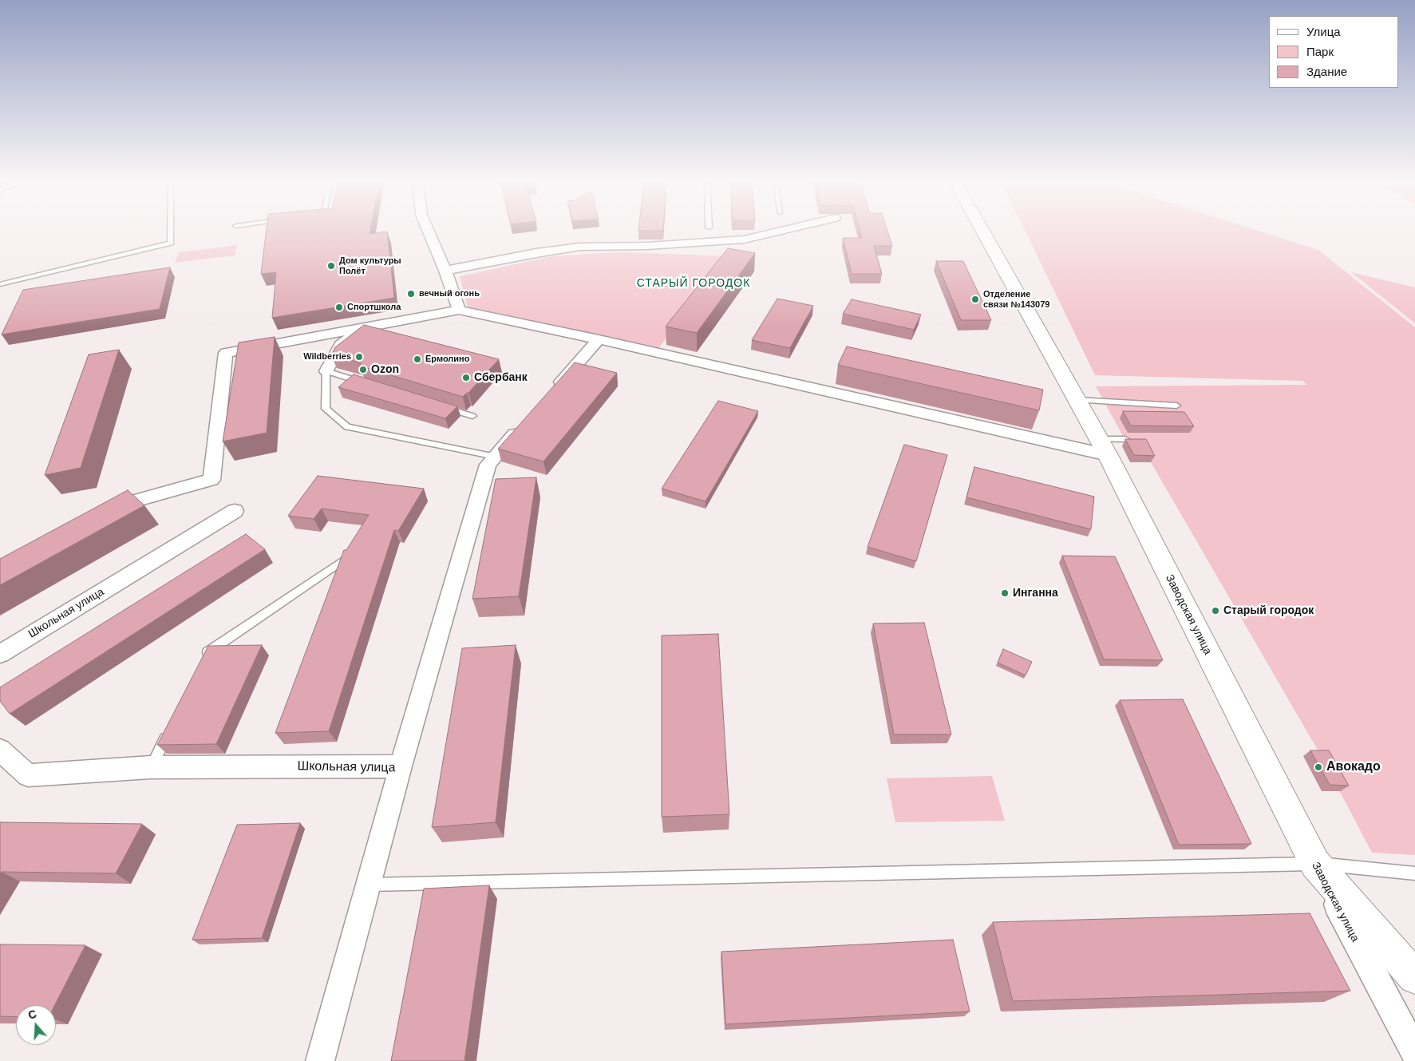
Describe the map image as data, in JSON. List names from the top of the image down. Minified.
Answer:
{"streets":{"main road":["Заводская улица"],"street":["Школьная улица"]},"districts":["СТАРЫЙ ГОРОДОК"],"places":["Дом культуры Полёт","вечный огонь","Отделение связи №143079","Спортшкола","Wildberries","Ермолино","Ozon","Сбербанк","Инганна","Старый городок","Авокадо"],"legend":["Улица","Парк","Здание"],"north":"top"}
